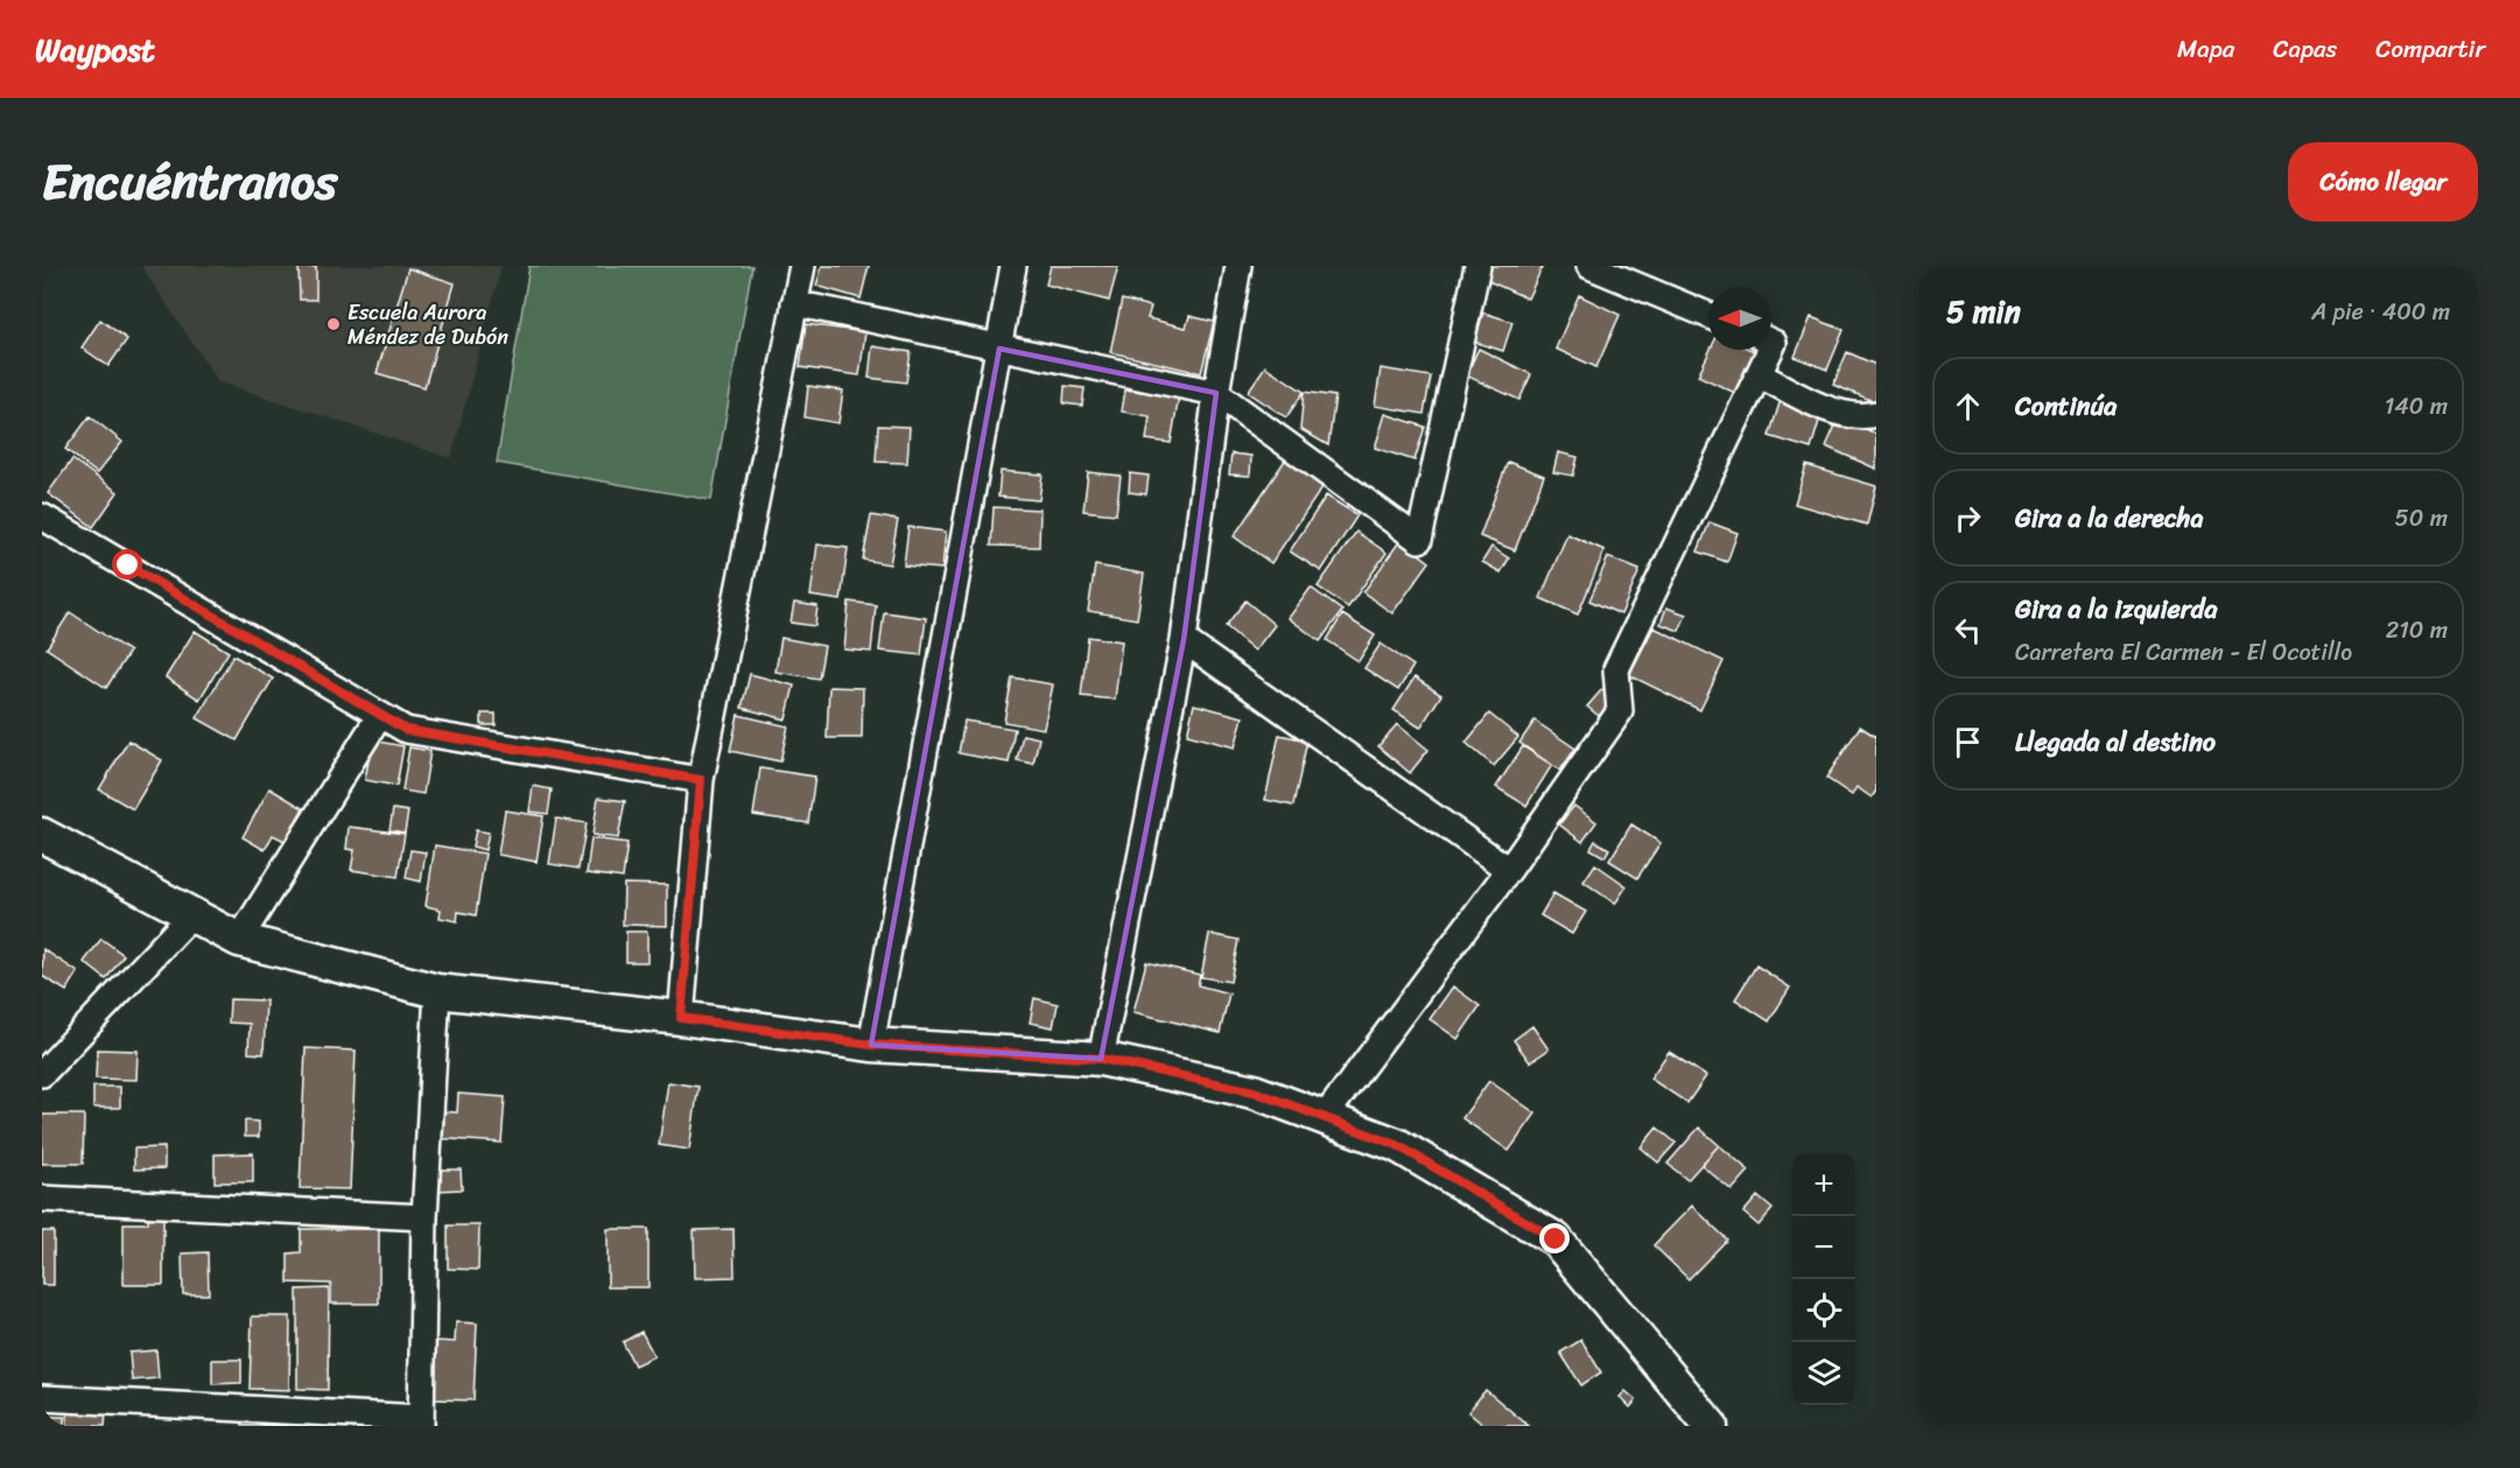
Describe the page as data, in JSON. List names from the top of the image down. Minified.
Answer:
{"places":["Escuela Aurora Méndez de Dubón"],"north":"left","page":{"header":"Waypost","nav":["Mapa","Capas","Compartir"],"title":"Encuéntranos","buttons":"Cómo llegar","heading":["5 min","A pie · 400 m"],"list":[["Continúa","140 m"],["Gira a la derecha","50 m"],["Gira a la izquierda","Carretera El Carmen - El Ocotillo","210 m"],"Llegada al destino"],"map_buttons":["+","−"]}}
